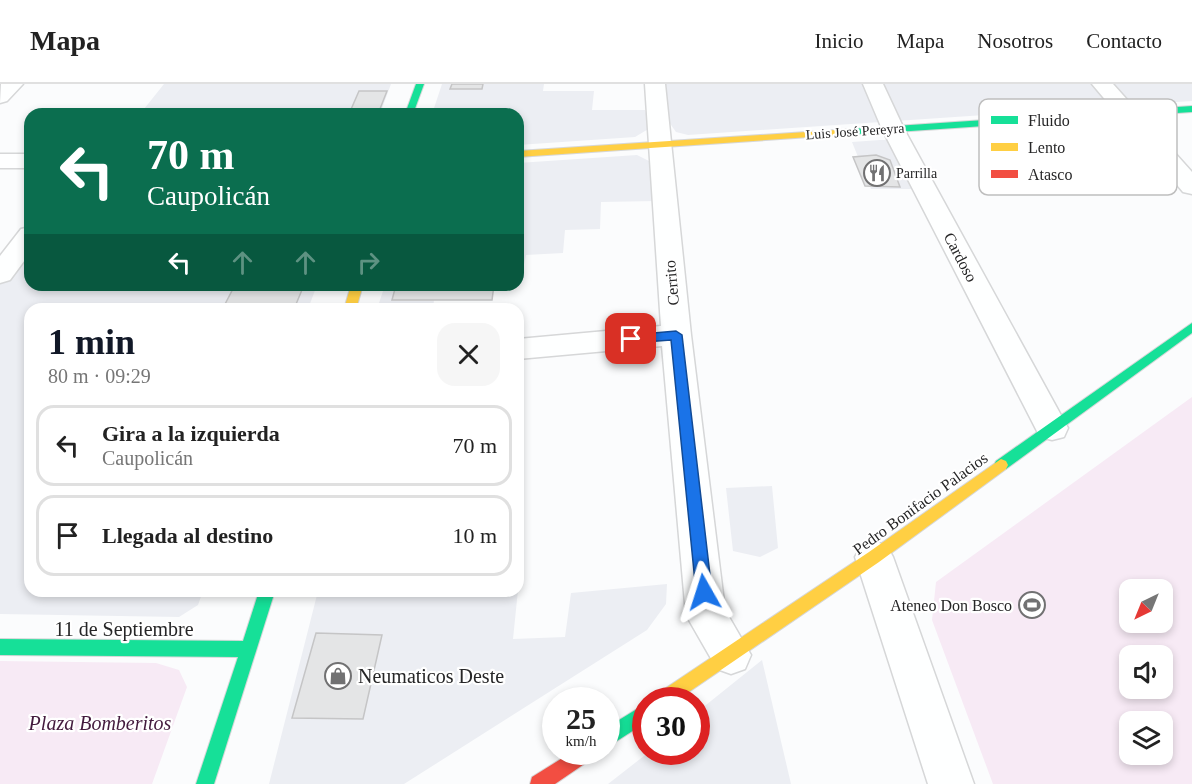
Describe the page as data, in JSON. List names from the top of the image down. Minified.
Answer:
{"streets":{"street":["Luis José Pereyra","Cardoso","Cerrito","Pedro Bonifacio Palacios","11 de Septiembre"]},"crossings":[["Luis José Pereyra","Cardoso"],["Luis José Pereyra","Cerrito"],["Cardoso","Pedro Bonifacio Palacios"],["Cerrito","Pedro Bonifacio Palacios"]],"parks":["Plaza Bomberitos"],"places":{"restaurant":["Parrilla"],"sports":["Ateneo Don Bosco"],"shop":["Neumaticos Deste"]},"legend":["Fluido","Lento","Atasco"],"north":"bottom left","page":{"header":"Mapa","nav":["Inicio","Mapa","Nosotros","Contacto"],"turn":["70 m","Caupolicán"],"heading":["1 min","80 m · 09:29"],"list":[{"name":"Gira a la izquierda","note":"Caupolicán","value":"70 m"},{"name":"Llegada al destino","value":"10 m"}],"speed":"25 km/h","limit":"30"}}
